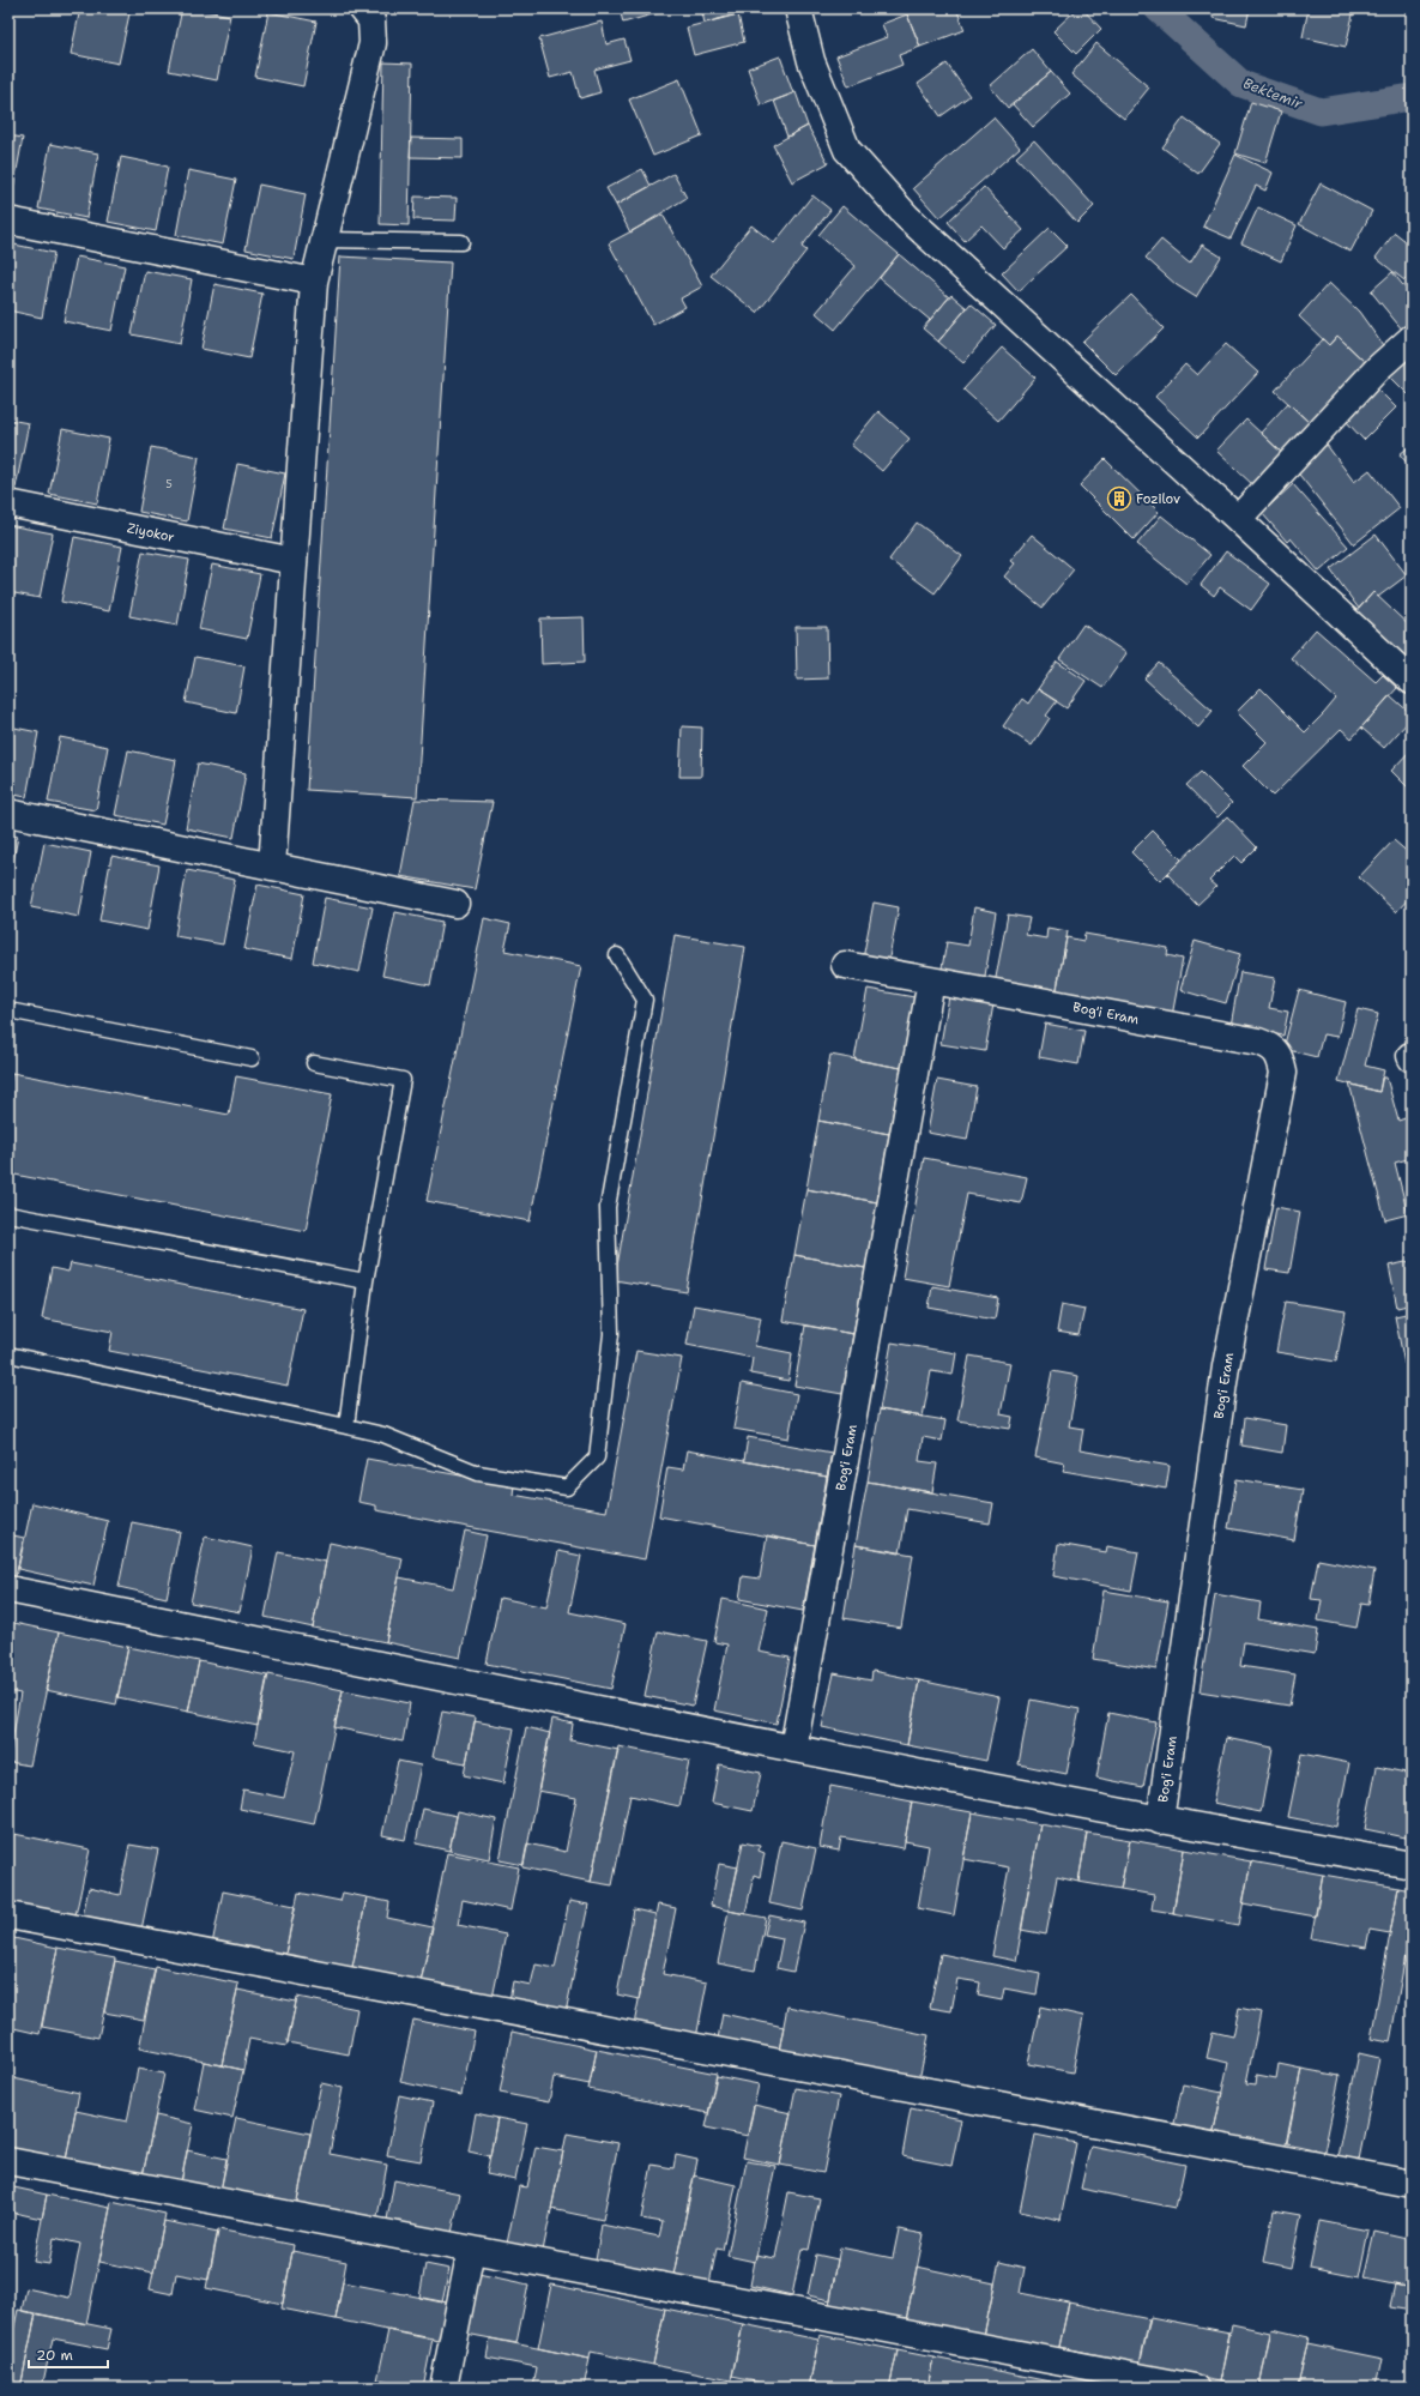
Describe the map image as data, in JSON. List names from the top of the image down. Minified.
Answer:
{"streets":{"street":["Ziyokor","Bog'i Eram"]},"water":["Bektemir"],"places":{"building":["Fozilov"]},"house_numbers":["5"],"scale_bar":"20 m"}
